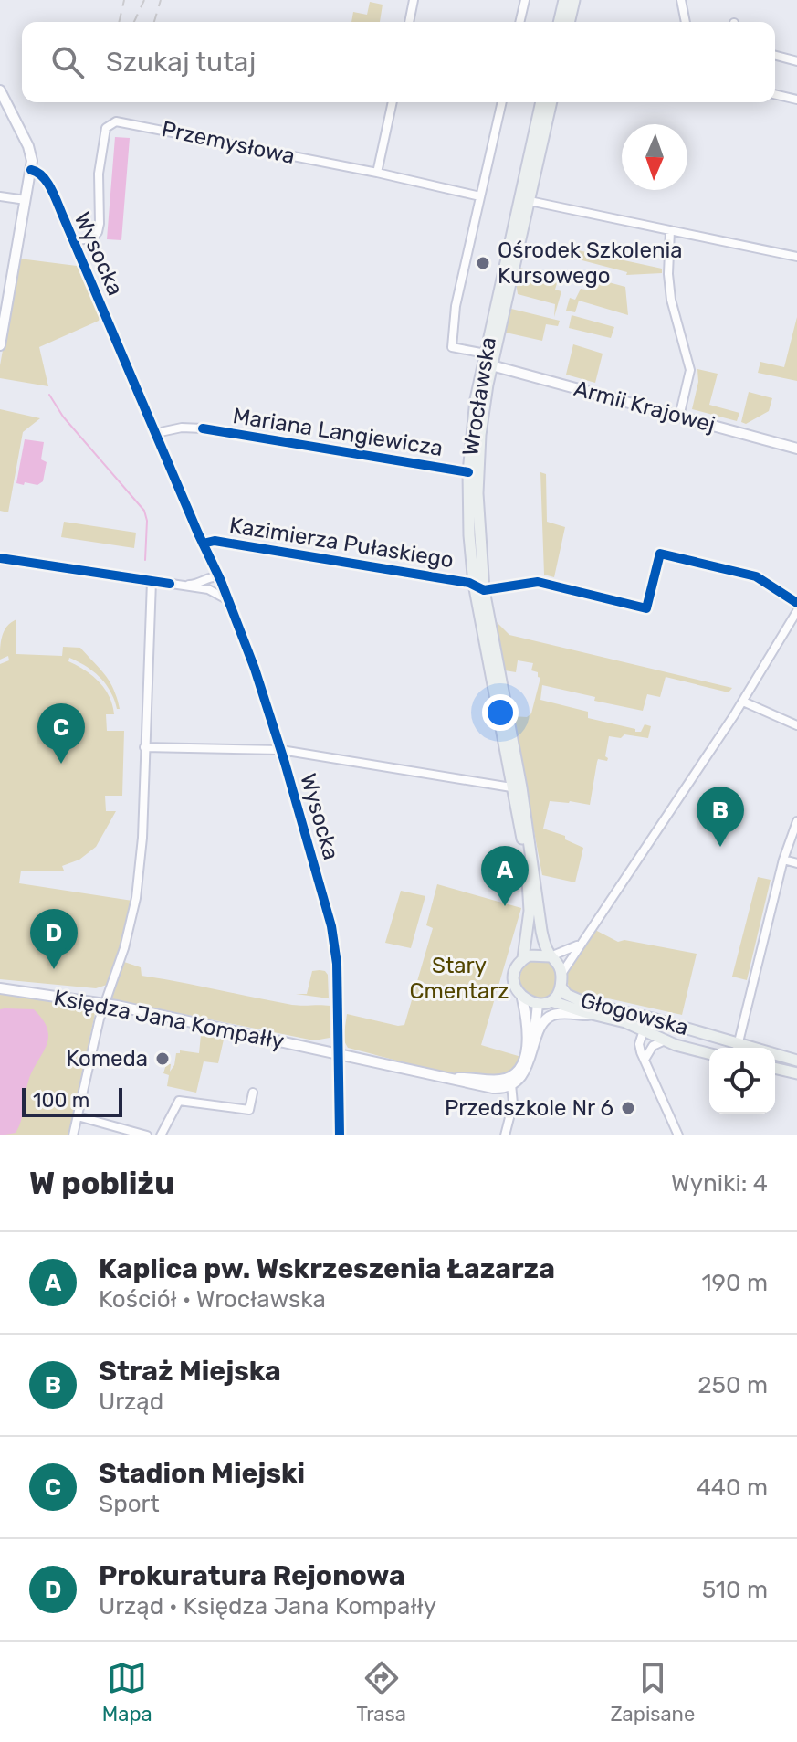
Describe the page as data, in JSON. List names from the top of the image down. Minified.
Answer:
{"streets":{"main road":["Wrocławska","Głogowska"],"street":["Przemysłowa","Wysocka","Armii Krajowej","Mariana Langiewicza","Kazimierza Pułaskiego","Księdza Jana Kompałły"]},"crossings":[["Przemysłowa","Wysocka"],["Wysocka","Mariana Langiewicza"],["Wysocka","Kazimierza Pułaskiego"],["Wysocka","Księdza Jana Kompałły"],["Wrocławska","Armii Krajowej"],["Wrocławska","Mariana Langiewicza"],["Wrocławska","Kazimierza Pułaskiego"],["Wrocławska","Głogowska"]],"parks":["Stary Cmentarz"],"places":["Ośrodek Szkolenia Kursowego","Komeda","Przedszkole Nr 6"],"scale_bar":"100 m","north":"bottom","page":{"search":"Szukaj tutaj","pins":["C","B","A","D"],"scale":"100 m","heading":["W pobliżu","Wyniki: 4"],"list":[{"mark":"A","name":"Kaplica pw. Wskrzeszenia Łazarza","note":"Kościół · Wrocławska","value":"190 m"},{"mark":"B","name":"Straż Miejska","note":"Urząd","value":"250 m"},{"mark":"C","name":"Stadion Miejski","note":"Sport","value":"440 m"},{"mark":"D","name":"Prokuratura Rejonowa","note":"Urząd · Księdza Jana Kompałły","value":"510 m"}],"nav":["Mapa","Trasa","Zapisane"]}}
